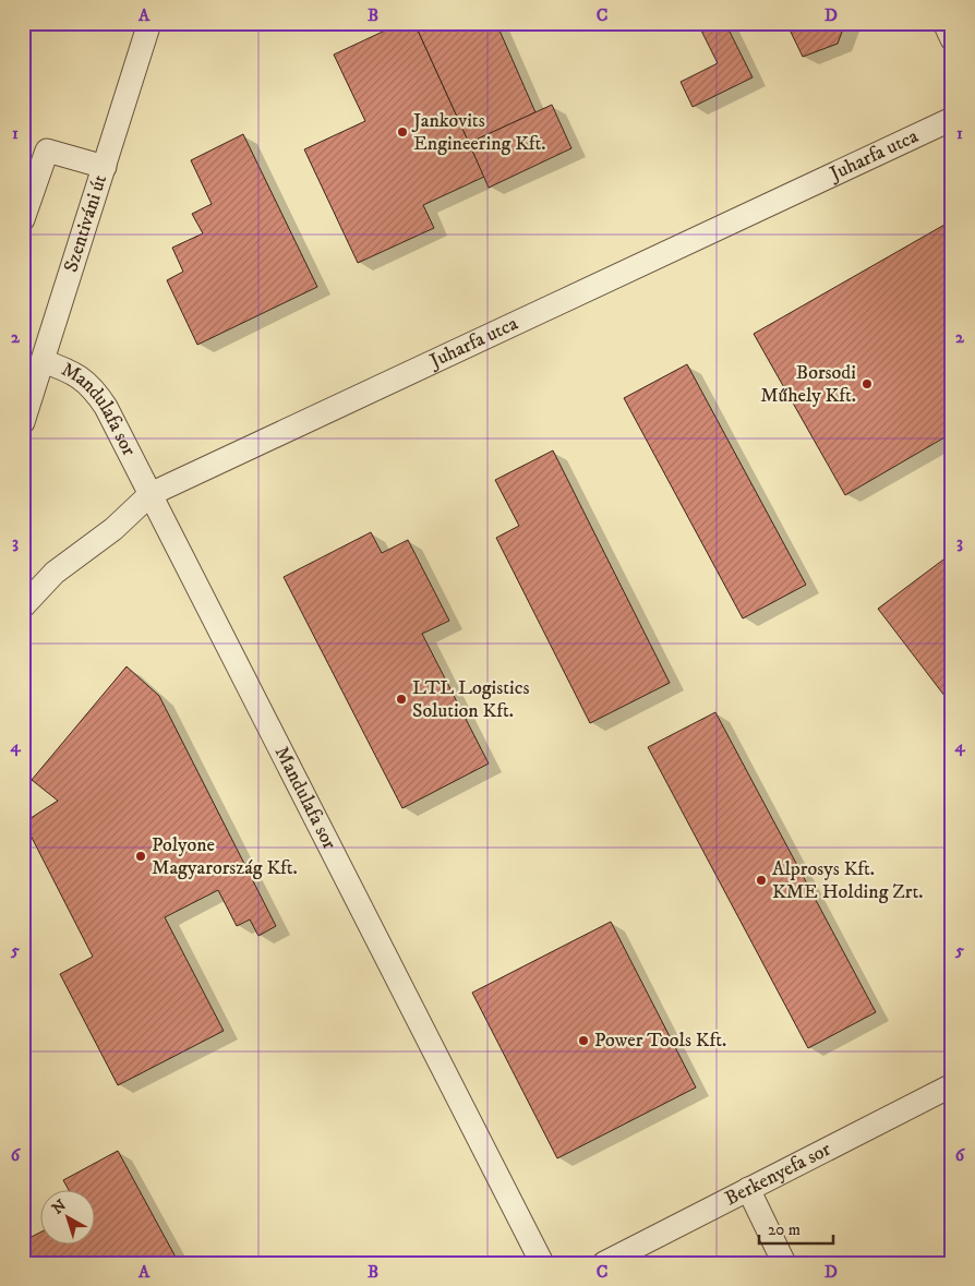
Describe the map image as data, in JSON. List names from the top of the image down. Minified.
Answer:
{"streets":{"street":["Juharfa utca","Szentiváni út","Mandulafa sor","Berkenyefa sor"]},"crossings":[["Juharfa utca","Mandulafa sor"],["Szentiváni út","Mandulafa sor"]],"places":["Jankovits Engineering Kft.","Borsodi Műhely Kft.","LTL Logistics Solution Kft.","Polyone Magyarország Kft.","Alprosys Kft. KME Holding Zrt.","Power Tools Kft."],"scale_bar":"20 m","north":"top left","grid":{"columns":["A","B","C","D"],"rows":["1","2","3","4","5","6"]}}
